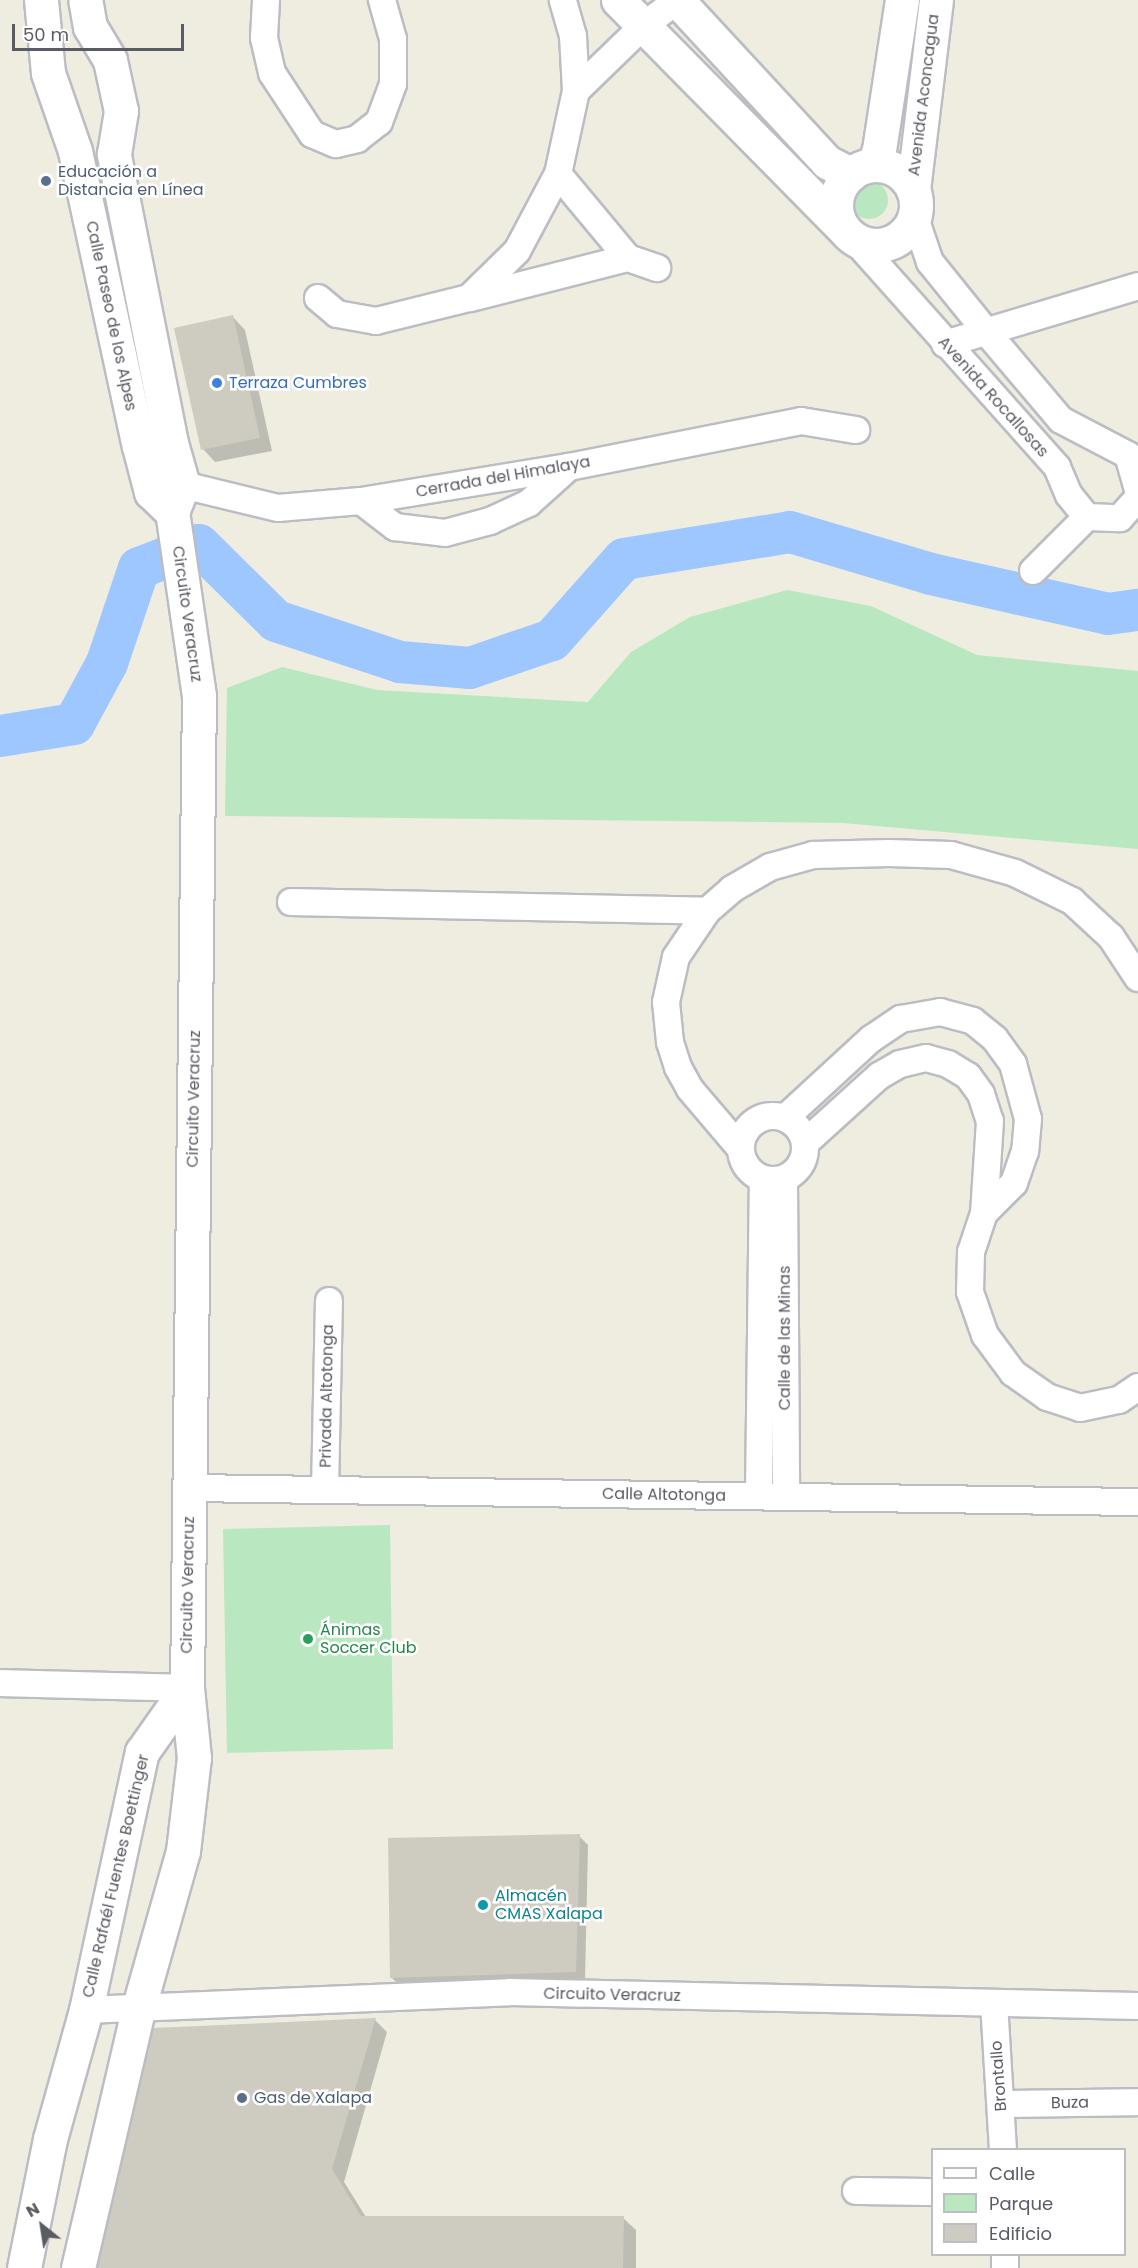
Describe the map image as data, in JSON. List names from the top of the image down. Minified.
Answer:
{"streets":{"street":["Avenida Aconcagua","Calle Paseo de los Alpes","Avenida Rocallosas","Cerrada del Himalaya","Circuito Veracruz","Calle de las Minas","Privada Altotonga","Calle Altotonga","Calle Rafaél Fuentes Boettinger","Brontallo","Buza"]},"crossings":[["Avenida Aconcagua","Avenida Rocallosas"],["Calle Paseo de los Alpes","Cerrada del Himalaya"],["Calle Paseo de los Alpes","Circuito Veracruz"],["Cerrada del Himalaya","Circuito Veracruz"],["Circuito Veracruz","Calle Altotonga"],["Circuito Veracruz","Calle Rafaél Fuentes Boettinger"],["Circuito Veracruz","Brontallo"],["Calle de las Minas","Calle Altotonga"],["Privada Altotonga","Calle Altotonga"],["Brontallo","Buza"]],"places":["Educación a Distancia en Línea","Terraza Cumbres","Ánimas Soccer Club","Almacén CMAS Xalapa","Gas de Xalapa"],"legend":["Calle","Parque","Edificio"],"scale_bar":"50 m","north":"top left"}
